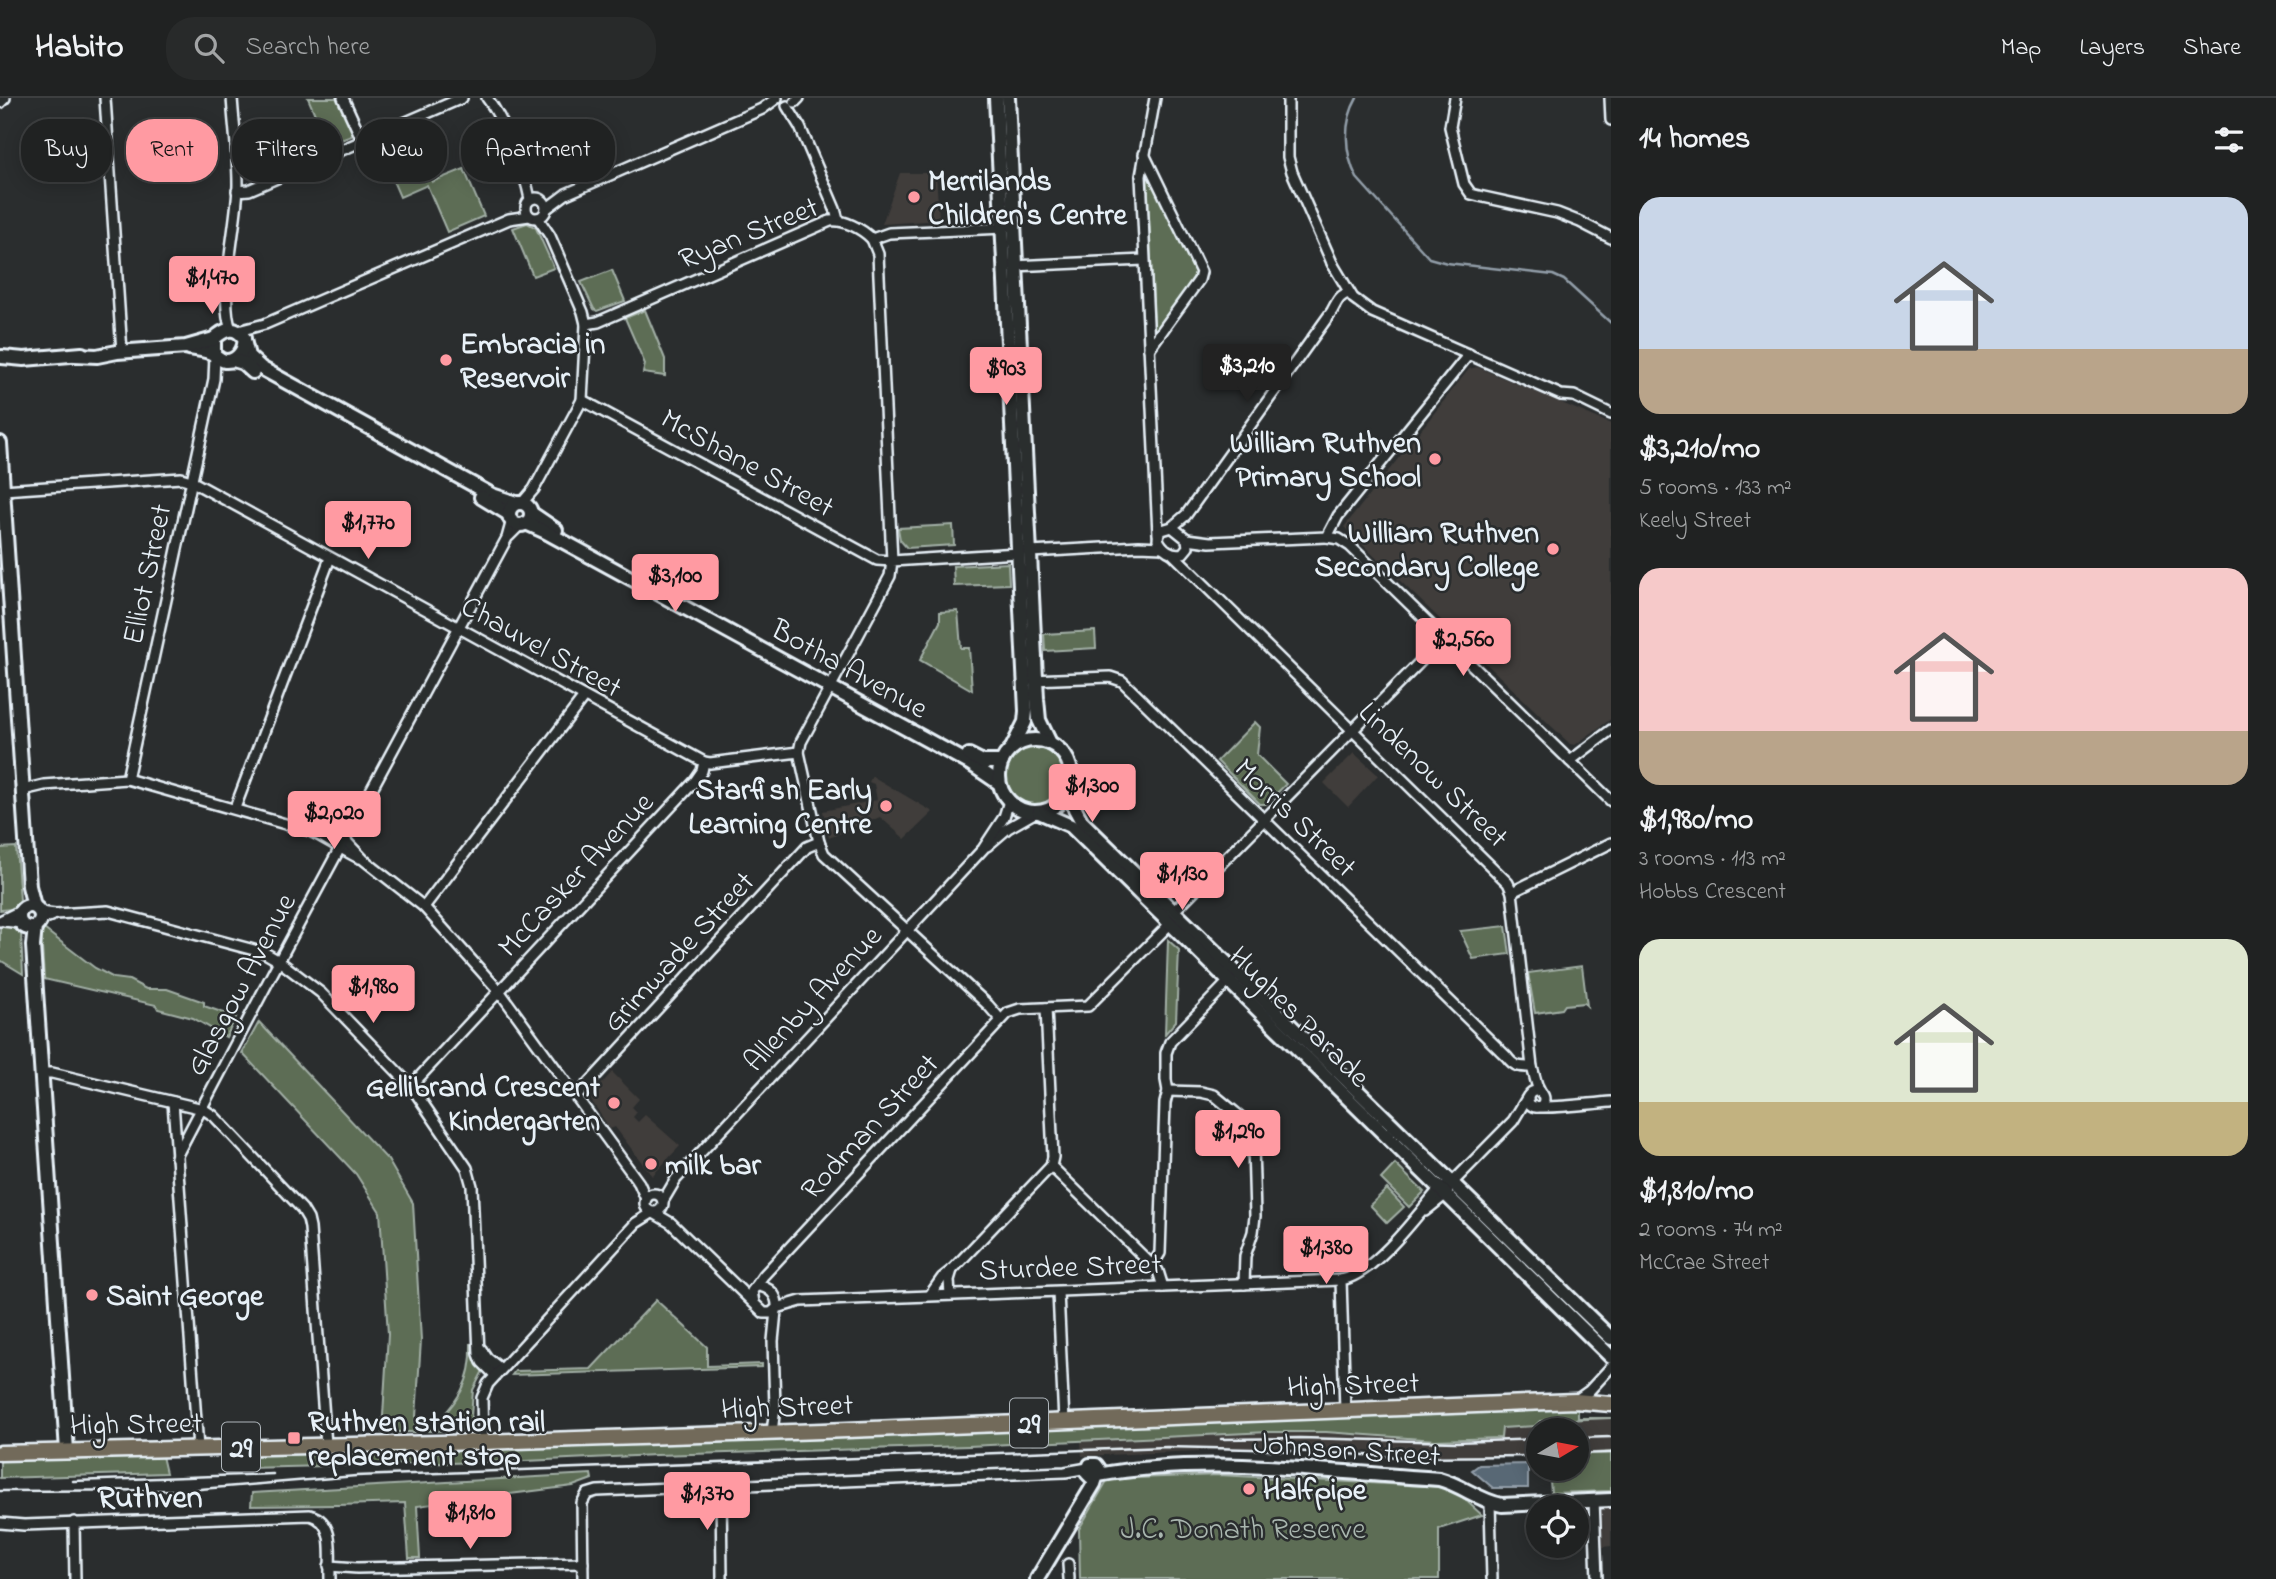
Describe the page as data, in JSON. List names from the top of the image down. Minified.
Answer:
{"streets":{"main road":["High Street","29"],"street":["Ryan Street","McShane Street","Elliot Street","Chauvel Street","Botha Avenue","Lindenow Street","Morris Street","McCasker Avenue","Grimwade Street","Glasgow Avenue","Allenby Avenue","Hughes Parade","Rodman Street","Sturdee Street","Johnson Street"]},"crossings":[["Ryan Street","Glasgow Avenue"],["McShane Street","Glasgow Avenue"],["Elliot Street","Chauvel Street"],["Elliot Street","Botha Avenue"],["Chauvel Street","McCasker Avenue"],["Chauvel Street","Glasgow Avenue"],["Botha Avenue","Glasgow Avenue"],["Botha Avenue","Allenby Avenue"],["Botha Avenue","Hughes Parade"],["Lindenow Street","Morris Street"],["Glasgow Avenue","High Street"],["Allenby Avenue","Hughes Parade"],["Allenby Avenue","High Street"],["Rodman Street","Sturdee Street"]],"districts":["Ruthven"],"parks":["J.C. Donath Reserve"],"places":{"other":["Merrilands Children's Centre","Embracia in Reservoir","William Ruthven Primary School","William Ruthven Secondary College","Starfish Early Learning Centre","Gellibrand Crescent Kindergarten","milk bar","Saint George","Halfpipe"],"transit":["Ruthven station rail replacement stop"]},"north":"right","page":{"header":"Habito","search":"Search here","nav":["Map","Layers","Share"],"heading":"14 homes","chip":["Buy","Rent","Filters","New","Apartment"],"list":[{"name":"$3,210/mo","note":"5 rooms · 133 m² · Keely Street"},{"name":"$1,980/mo","note":"3 rooms · 113 m² · Hobbs Crescent"},{"name":"$1,810/mo","note":"2 rooms · 74 m² · McCrae Street"}],"price":["$1,470","$3,210","$903","$1,770","$3,100","$2,560","$1,300","$2,020","$1,130","$1,980","$1,290","$1,380","$1,370","$1,810"]}}
